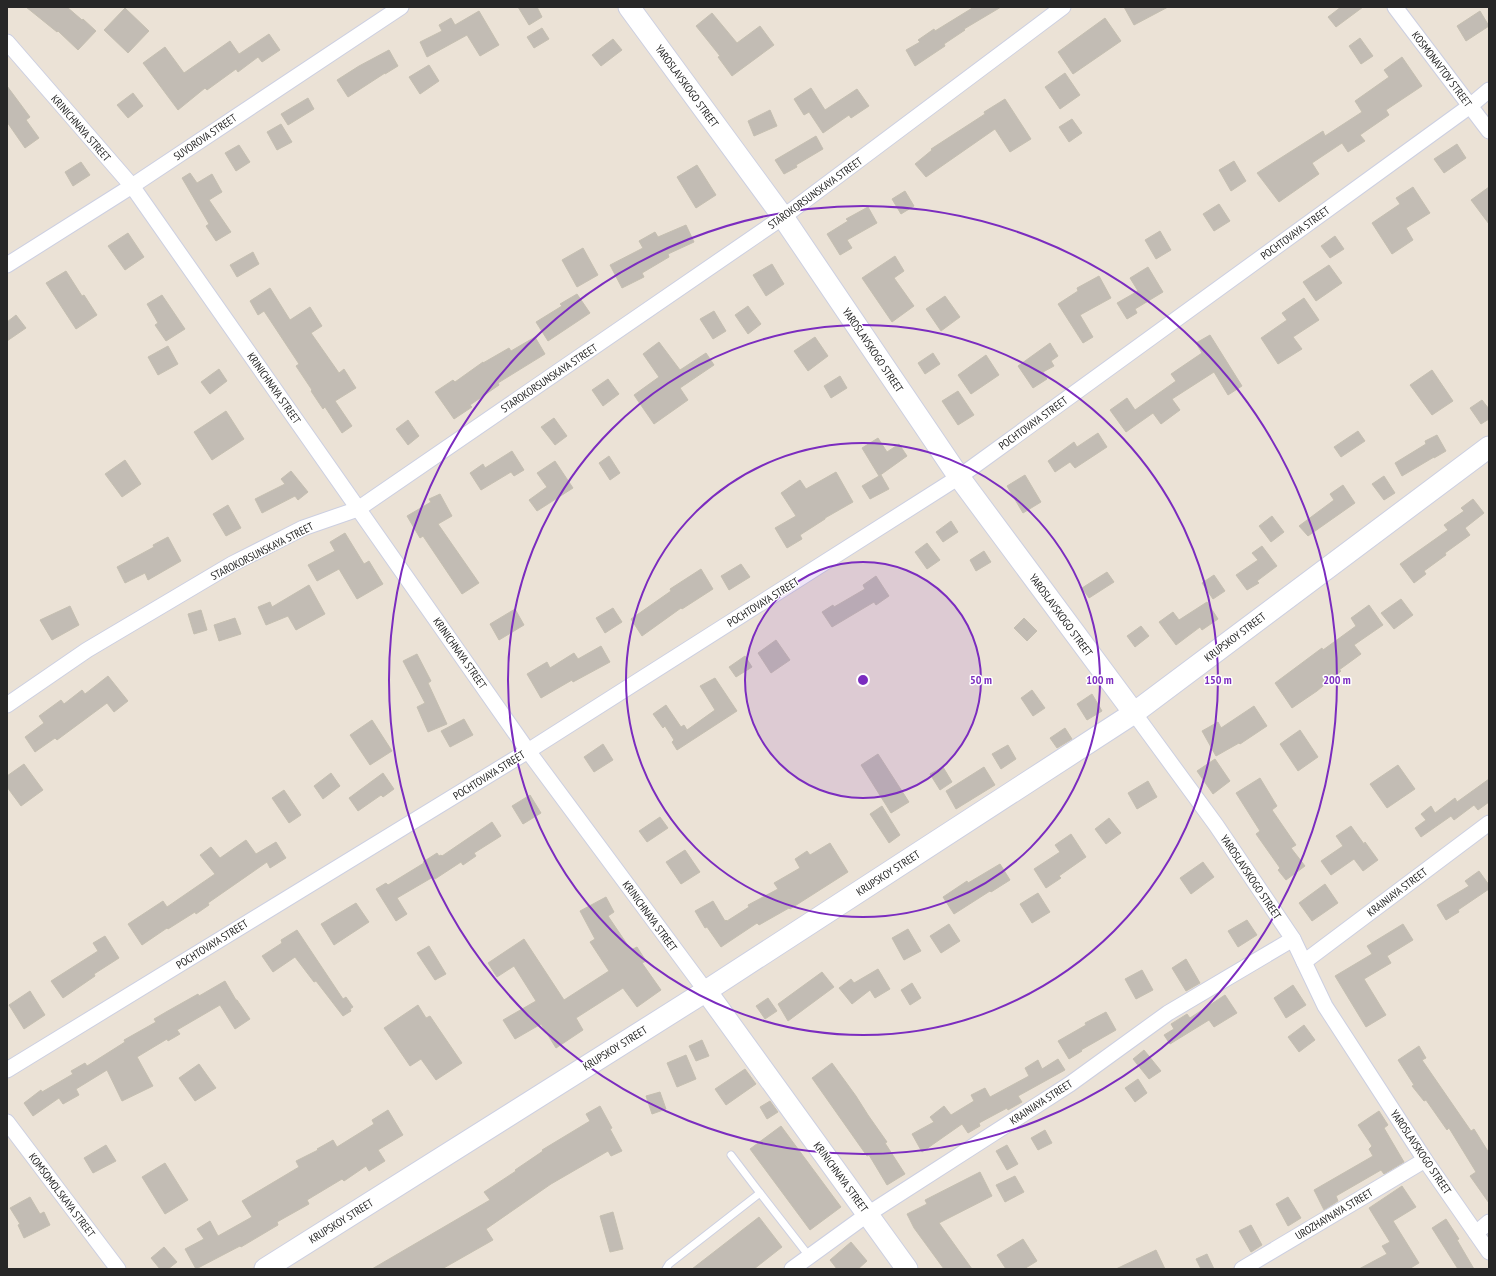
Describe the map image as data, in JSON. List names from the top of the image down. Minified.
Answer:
{"streets":{"street":["KOSMONAVTOV STREET","YAROSLAVSKOGO STREET","KRINICHNAYA STREET","SUVOROVA STREET","STAROKORSUNSKAYA STREET","POCHTOVAYA STREET","KRUPSKOY STREET","KRAINIAYA STREET","KOMSOMOLSKAYA STREET","UROZHAYNAYA STREET"]},"crossings":[["KOSMONAVTOV STREET","POCHTOVAYA STREET"],["YAROSLAVSKOGO STREET","STAROKORSUNSKAYA STREET"],["YAROSLAVSKOGO STREET","POCHTOVAYA STREET"],["YAROSLAVSKOGO STREET","KRUPSKOY STREET"],["YAROSLAVSKOGO STREET","KRAINIAYA STREET"],["YAROSLAVSKOGO STREET","UROZHAYNAYA STREET"],["KRINICHNAYA STREET","SUVOROVA STREET"],["KRINICHNAYA STREET","STAROKORSUNSKAYA STREET"],["KRINICHNAYA STREET","POCHTOVAYA STREET"],["KRINICHNAYA STREET","KRUPSKOY STREET"],["KRINICHNAYA STREET","KRAINIAYA STREET"]],"rings":["50 m","100 m","150 m","200 m"]}
